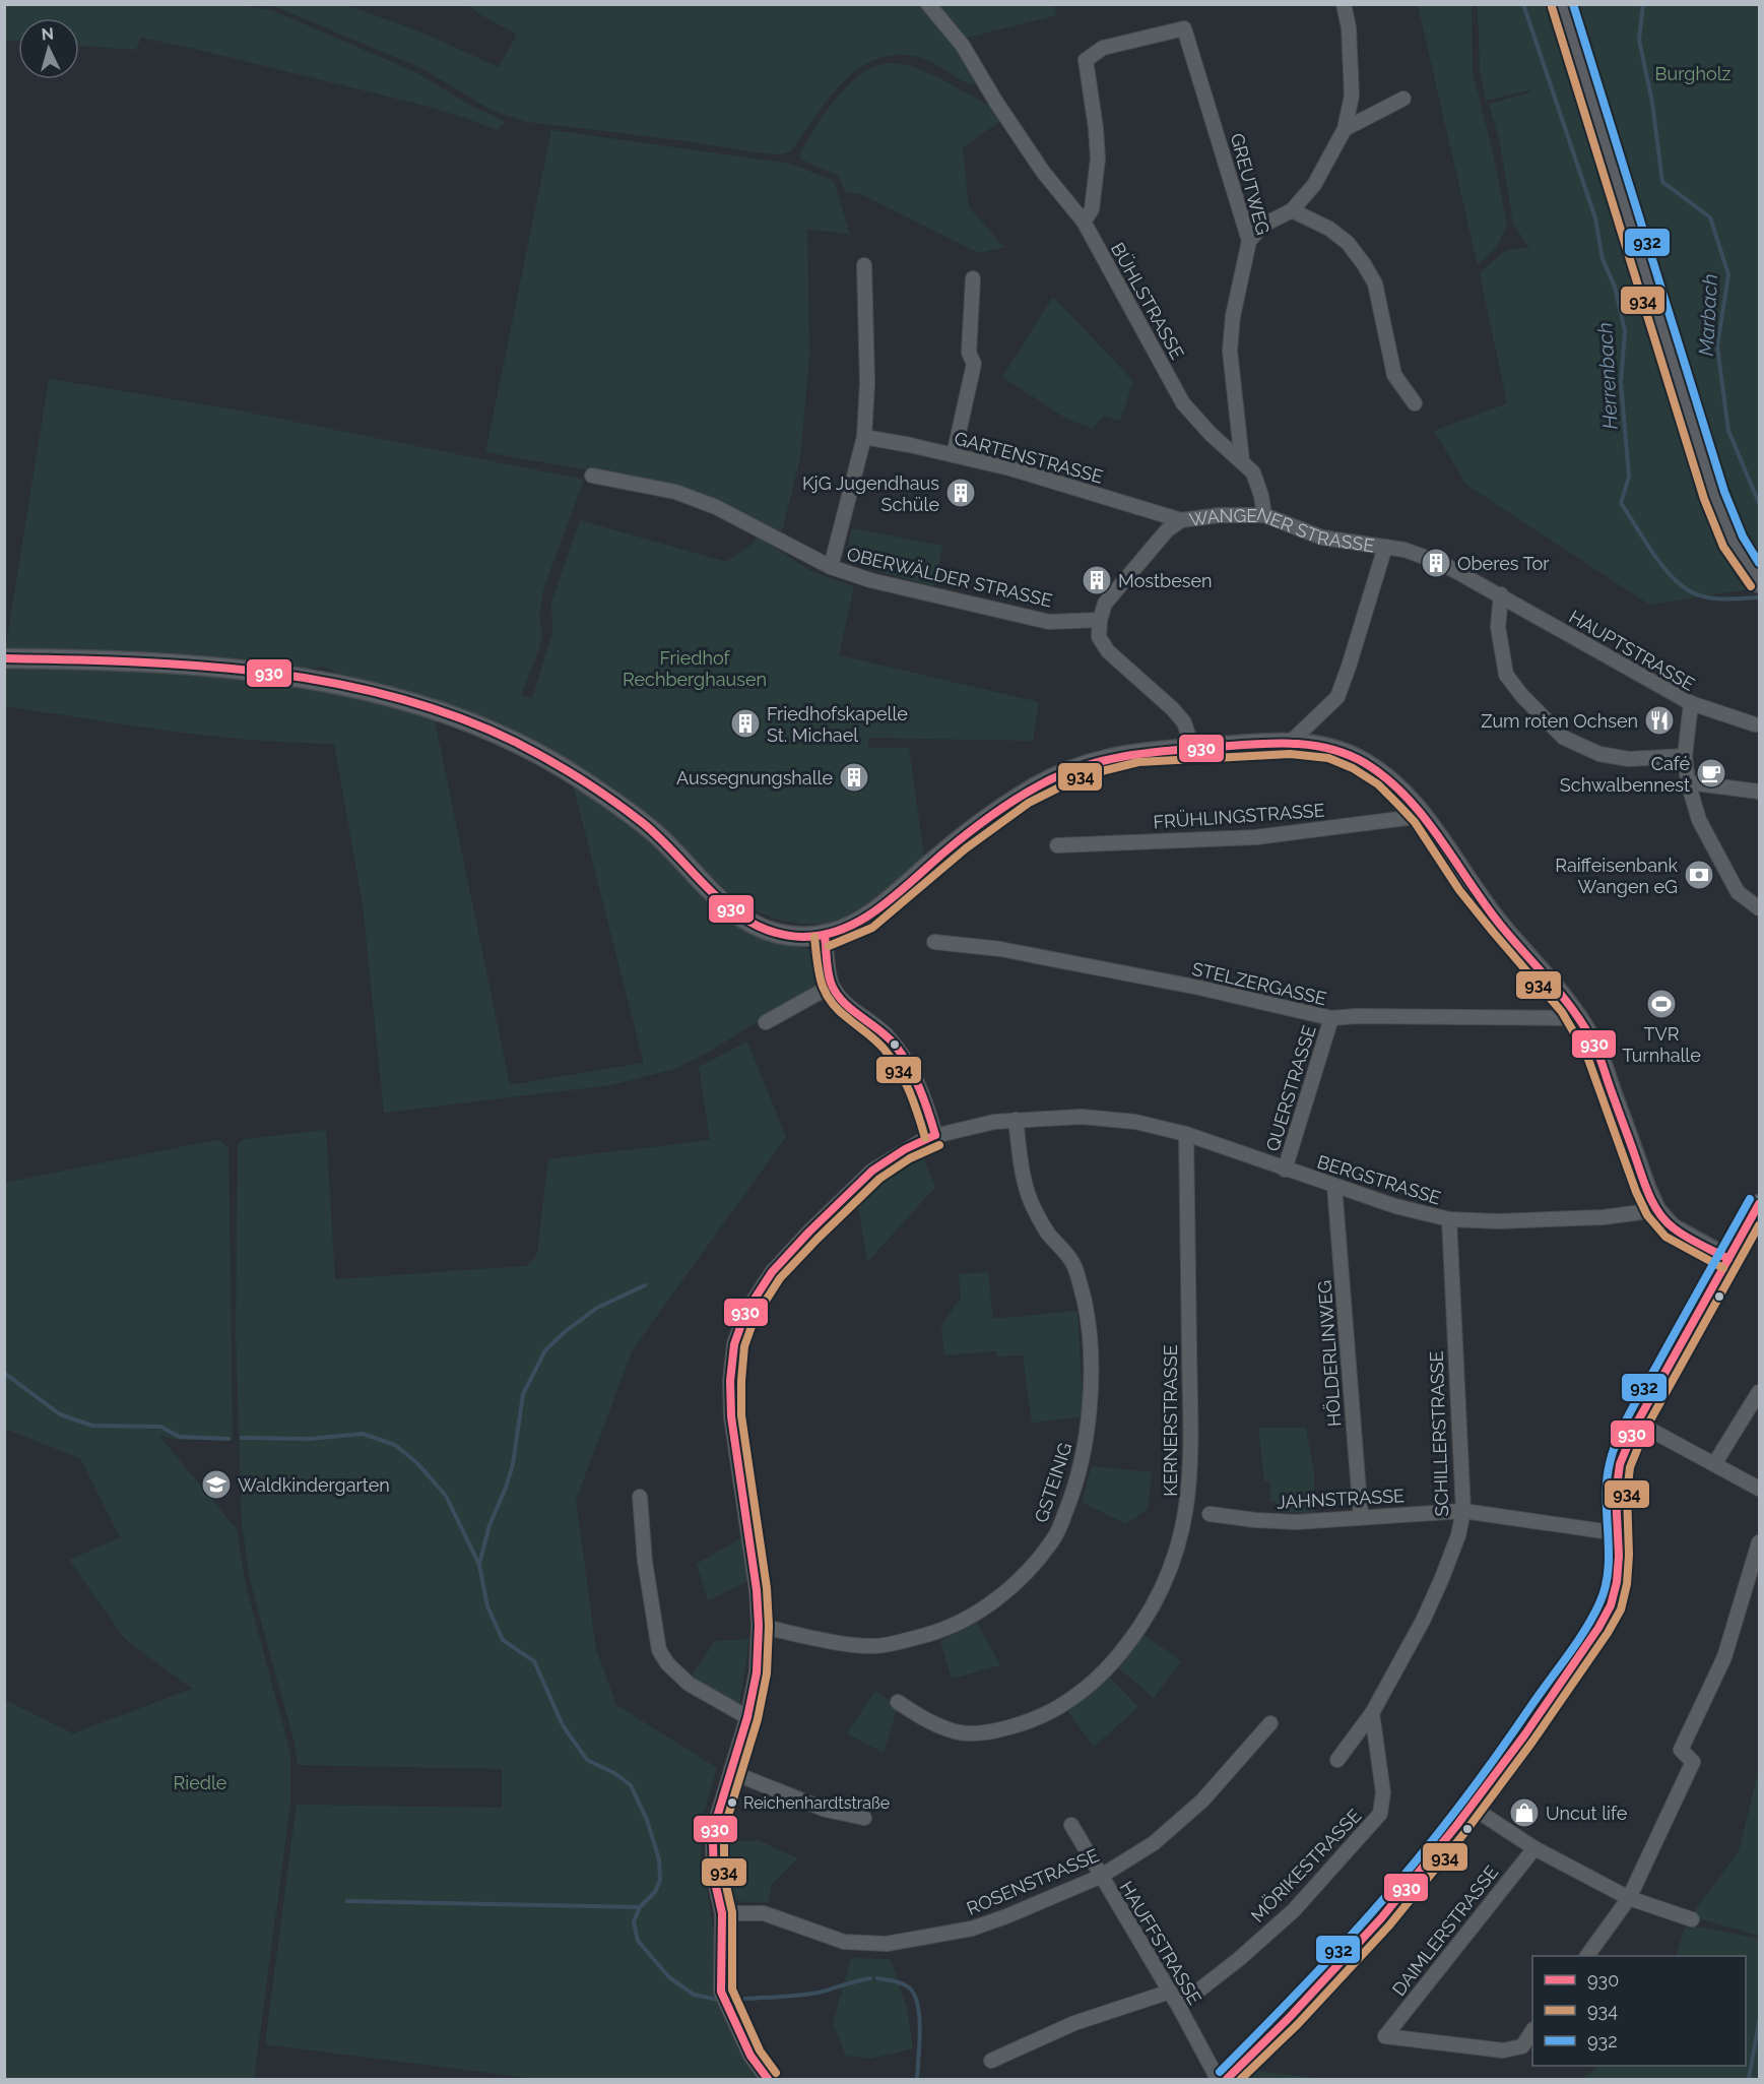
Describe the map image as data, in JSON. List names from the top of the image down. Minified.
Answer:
{"streets":{"street":["GREUTWEG","BÜHLSTRASSE","GARTENSTRASSE","WANGENER STRASSE","OBERWÄLDER STRASSE","HAUPTSTRASSE","FRÜHLINGSTRASSE","STELZERGASSE","QUERSTRASSE","BERGSTRASSE","HÖLDERLINWEG","KERNERSTRASSE","SCHILLERSTRASSE","GSTEINIG","JAHNSTRASSE","MÖRIKESTRASSE","ROSENSTRASSE","DAIMLERSTRASSE","HAUFFSTRASSE"]},"crossings":[["GREUTWEG","BÜHLSTRASSE"],["BÜHLSTRASSE","WANGENER STRASSE"],["GARTENSTRASSE","WANGENER STRASSE"],["WANGENER STRASSE","OBERWÄLDER STRASSE"],["WANGENER STRASSE","HAUPTSTRASSE"],["STELZERGASSE","QUERSTRASSE"],["QUERSTRASSE","BERGSTRASSE"],["BERGSTRASSE","HÖLDERLINWEG"],["BERGSTRASSE","KERNERSTRASSE"],["BERGSTRASSE","SCHILLERSTRASSE"],["BERGSTRASSE","GSTEINIG"],["HÖLDERLINWEG","JAHNSTRASSE"],["SCHILLERSTRASSE","JAHNSTRASSE"],["SCHILLERSTRASSE","MÖRIKESTRASSE"],["MÖRIKESTRASSE","HAUFFSTRASSE"],["ROSENSTRASSE","HAUFFSTRASSE"]],"water":["Marbach","Herrenbach"],"parks":["Burgholz","Friedhof Rechberghausen","Riedle"],"places":{"building":["KjG Jugendhaus Schüle","Oberes Tor","Mostbesen","Friedhofskapelle St. Michael","Aussegnungshalle"],"restaurant":["Zum roten Ochsen"],"cafe":["Café Schwalbennest"],"bank":["Raiffeisenbank Wangen eG"],"sports":["TVR Turnhalle"],"school or university":["Waldkindergarten"],"other":["Reichenhardtstraße"],"shop":["Uncut life"]},"lines":["transit line 932","transit line 934","transit line 930"],"legend":["930","934","932"],"north":"top"}
